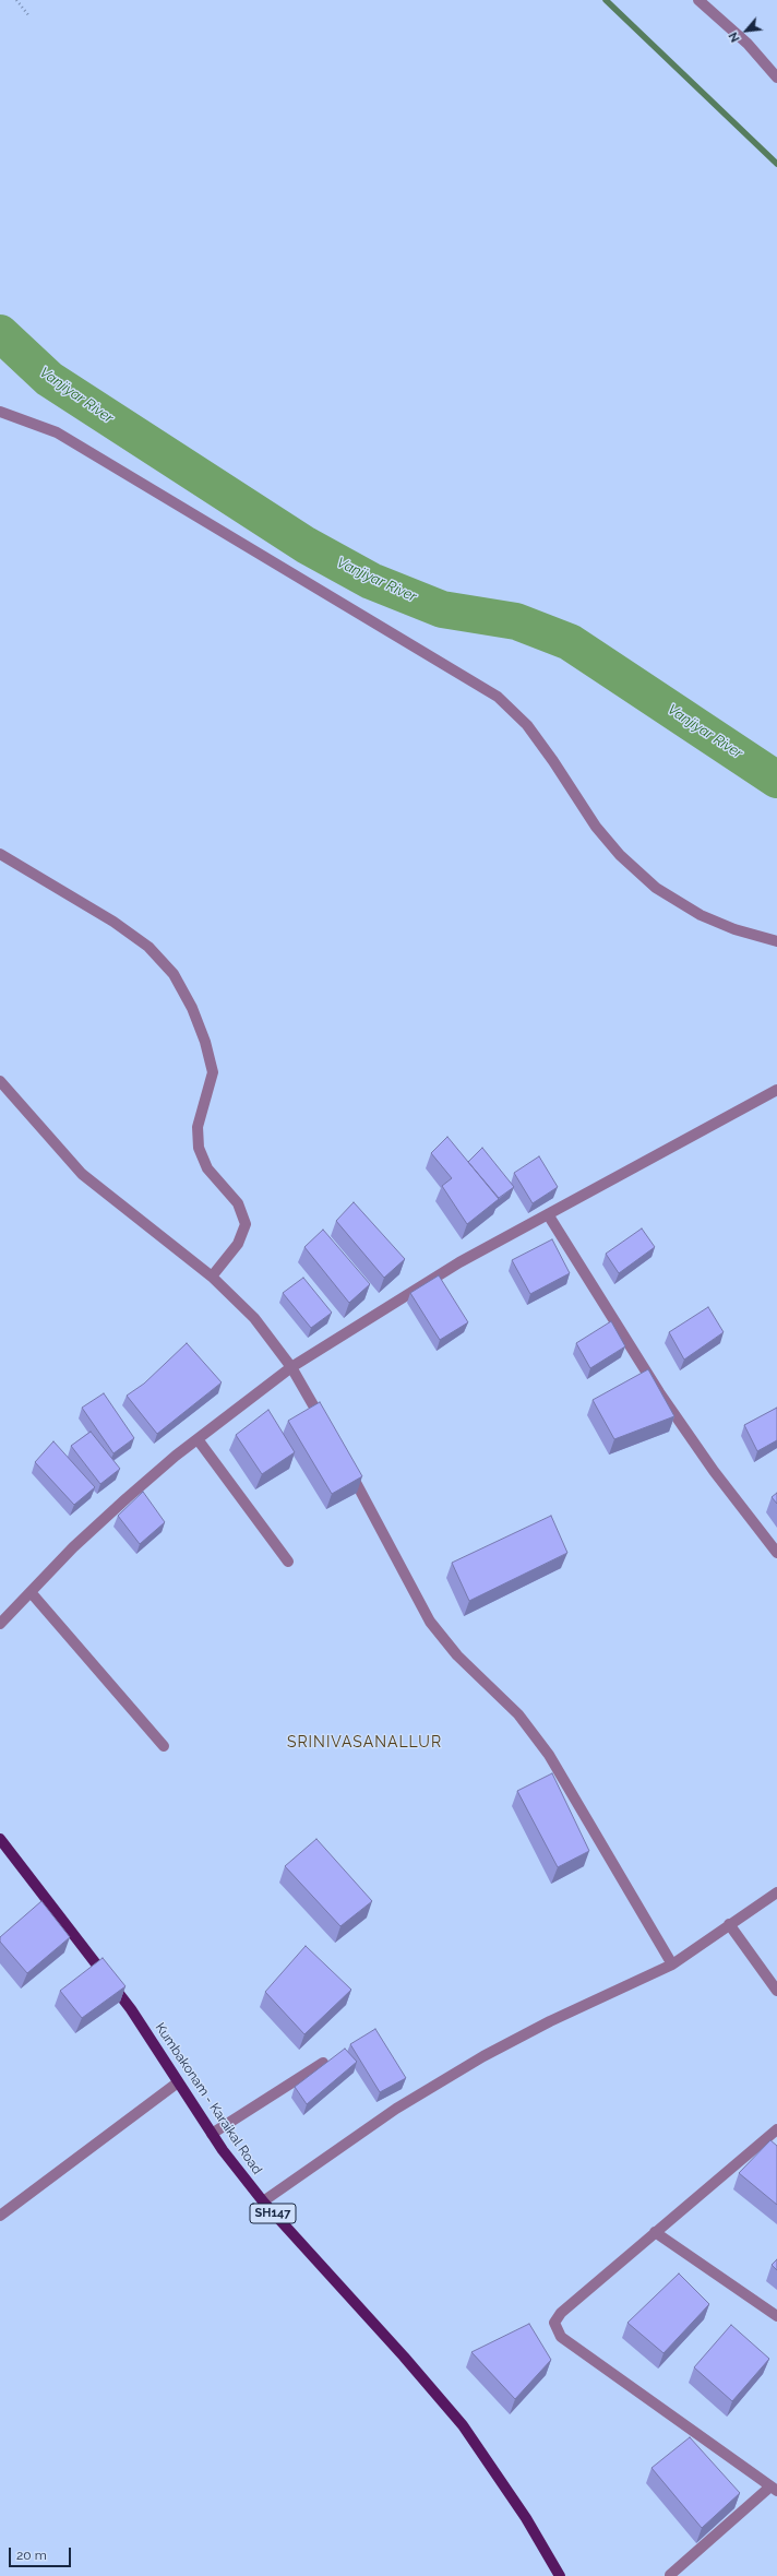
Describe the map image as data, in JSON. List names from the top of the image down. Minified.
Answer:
{"streets":{"main road":["Kumbakonam - Karaikal Road","SH147"]},"districts":["SRINIVASANALLUR"],"water":["Vanjiyar River"],"scale_bar":"20 m","north":"bottom left"}
